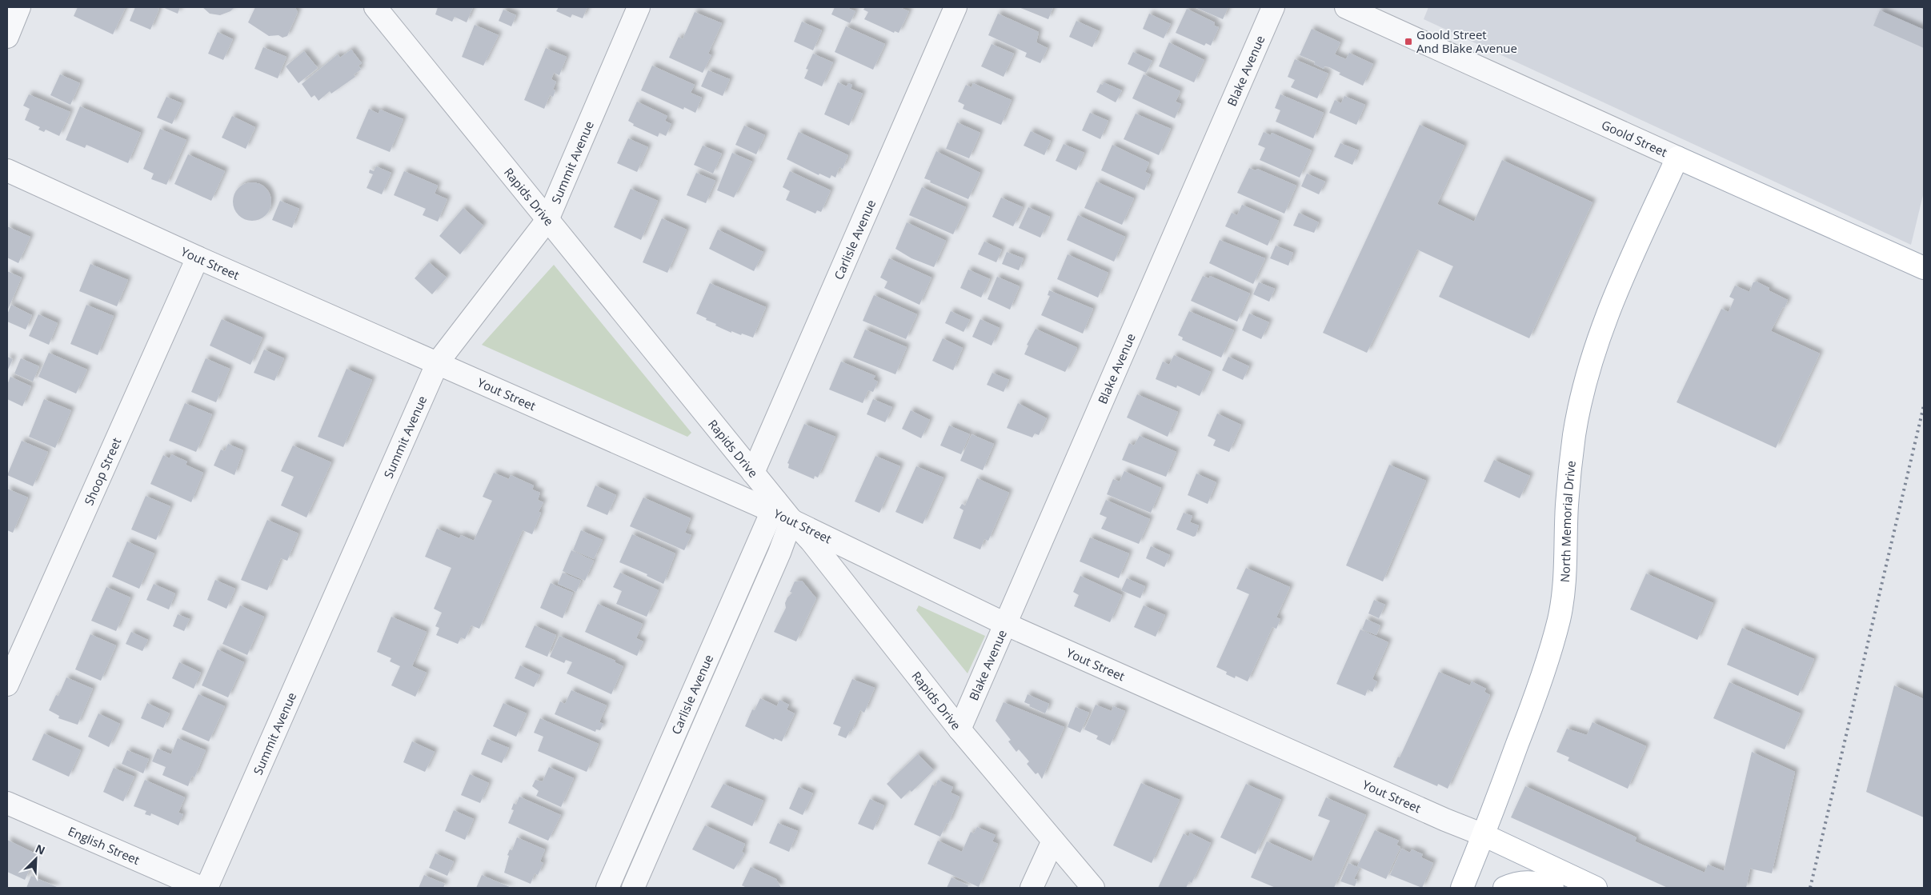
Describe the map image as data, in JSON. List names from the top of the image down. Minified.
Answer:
{"streets":{"main road":["Goold Street","Yout Street","North Memorial Drive"],"street":["Blake Avenue","Summit Avenue","Rapids Drive","Carlisle Avenue","Shoop Street","English Street"]},"crossings":[["Blake Avenue","Rapids Drive"],["Blake Avenue","Yout Street"],["Goold Street","North Memorial Drive"],["Summit Avenue","Rapids Drive"],["Summit Avenue","Yout Street"],["Rapids Drive","Carlisle Avenue"],["Rapids Drive","Yout Street"],["Carlisle Avenue","Yout Street"],["Yout Street","Shoop Street"],["Yout Street","North Memorial Drive"]],"places":{"transit":["Goold Street And Blake Avenue"]},"north":"top right"}
